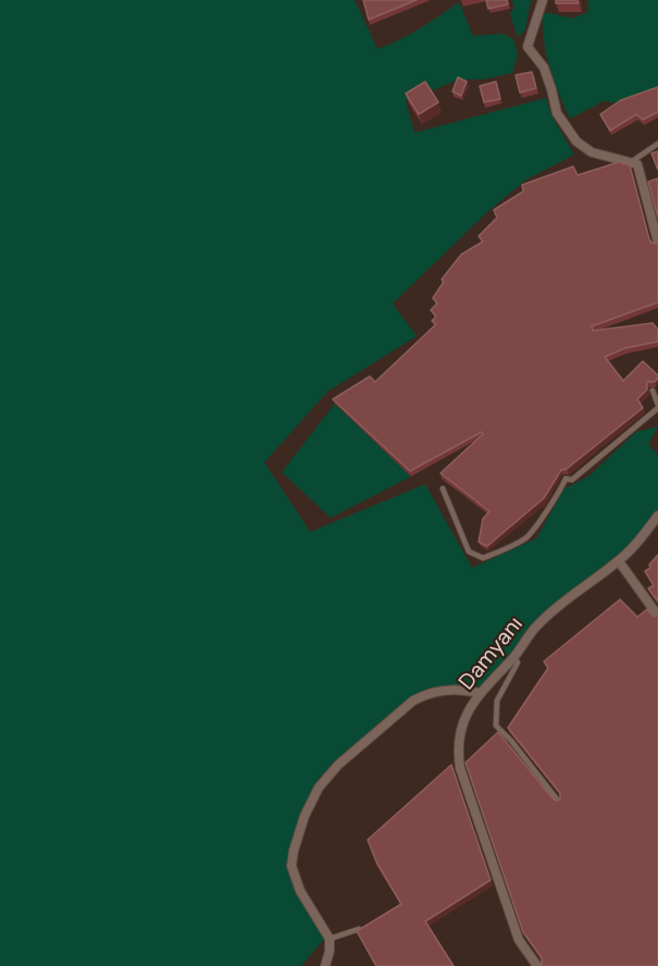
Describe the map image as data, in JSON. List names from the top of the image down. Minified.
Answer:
{"streets":{"street":["Damyanı"]}}
